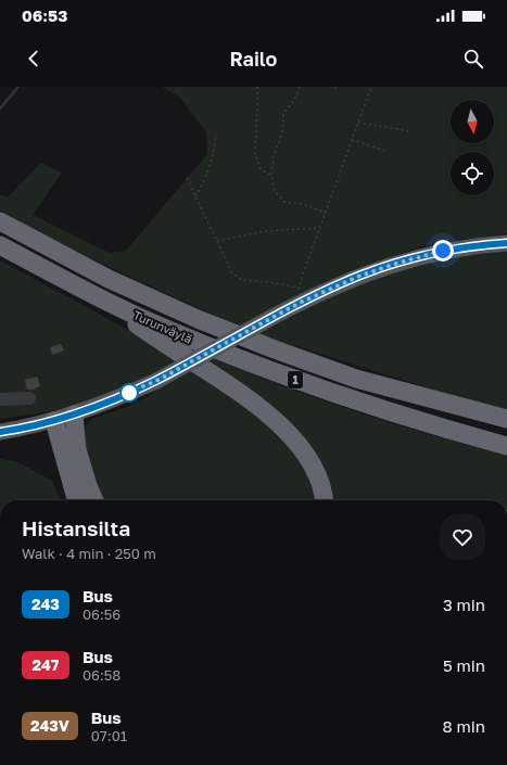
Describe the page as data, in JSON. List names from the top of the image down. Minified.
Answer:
{"streets":{"highway":["Turunväylä","1"]},"lines":["bus line 243"],"north":"bottom","page":{"status":"06:53","header":"Railo","heading":["Histansilta","Walk · 4 min · 250 m"],"list":[{"mark":"243","name":"Bus","note":"06:56","value":"3 min"},{"mark":"247","name":"Bus","note":"06:58","value":"5 min"},{"mark":"243V","name":"Bus","note":"07:01","value":"8 min"}]}}
